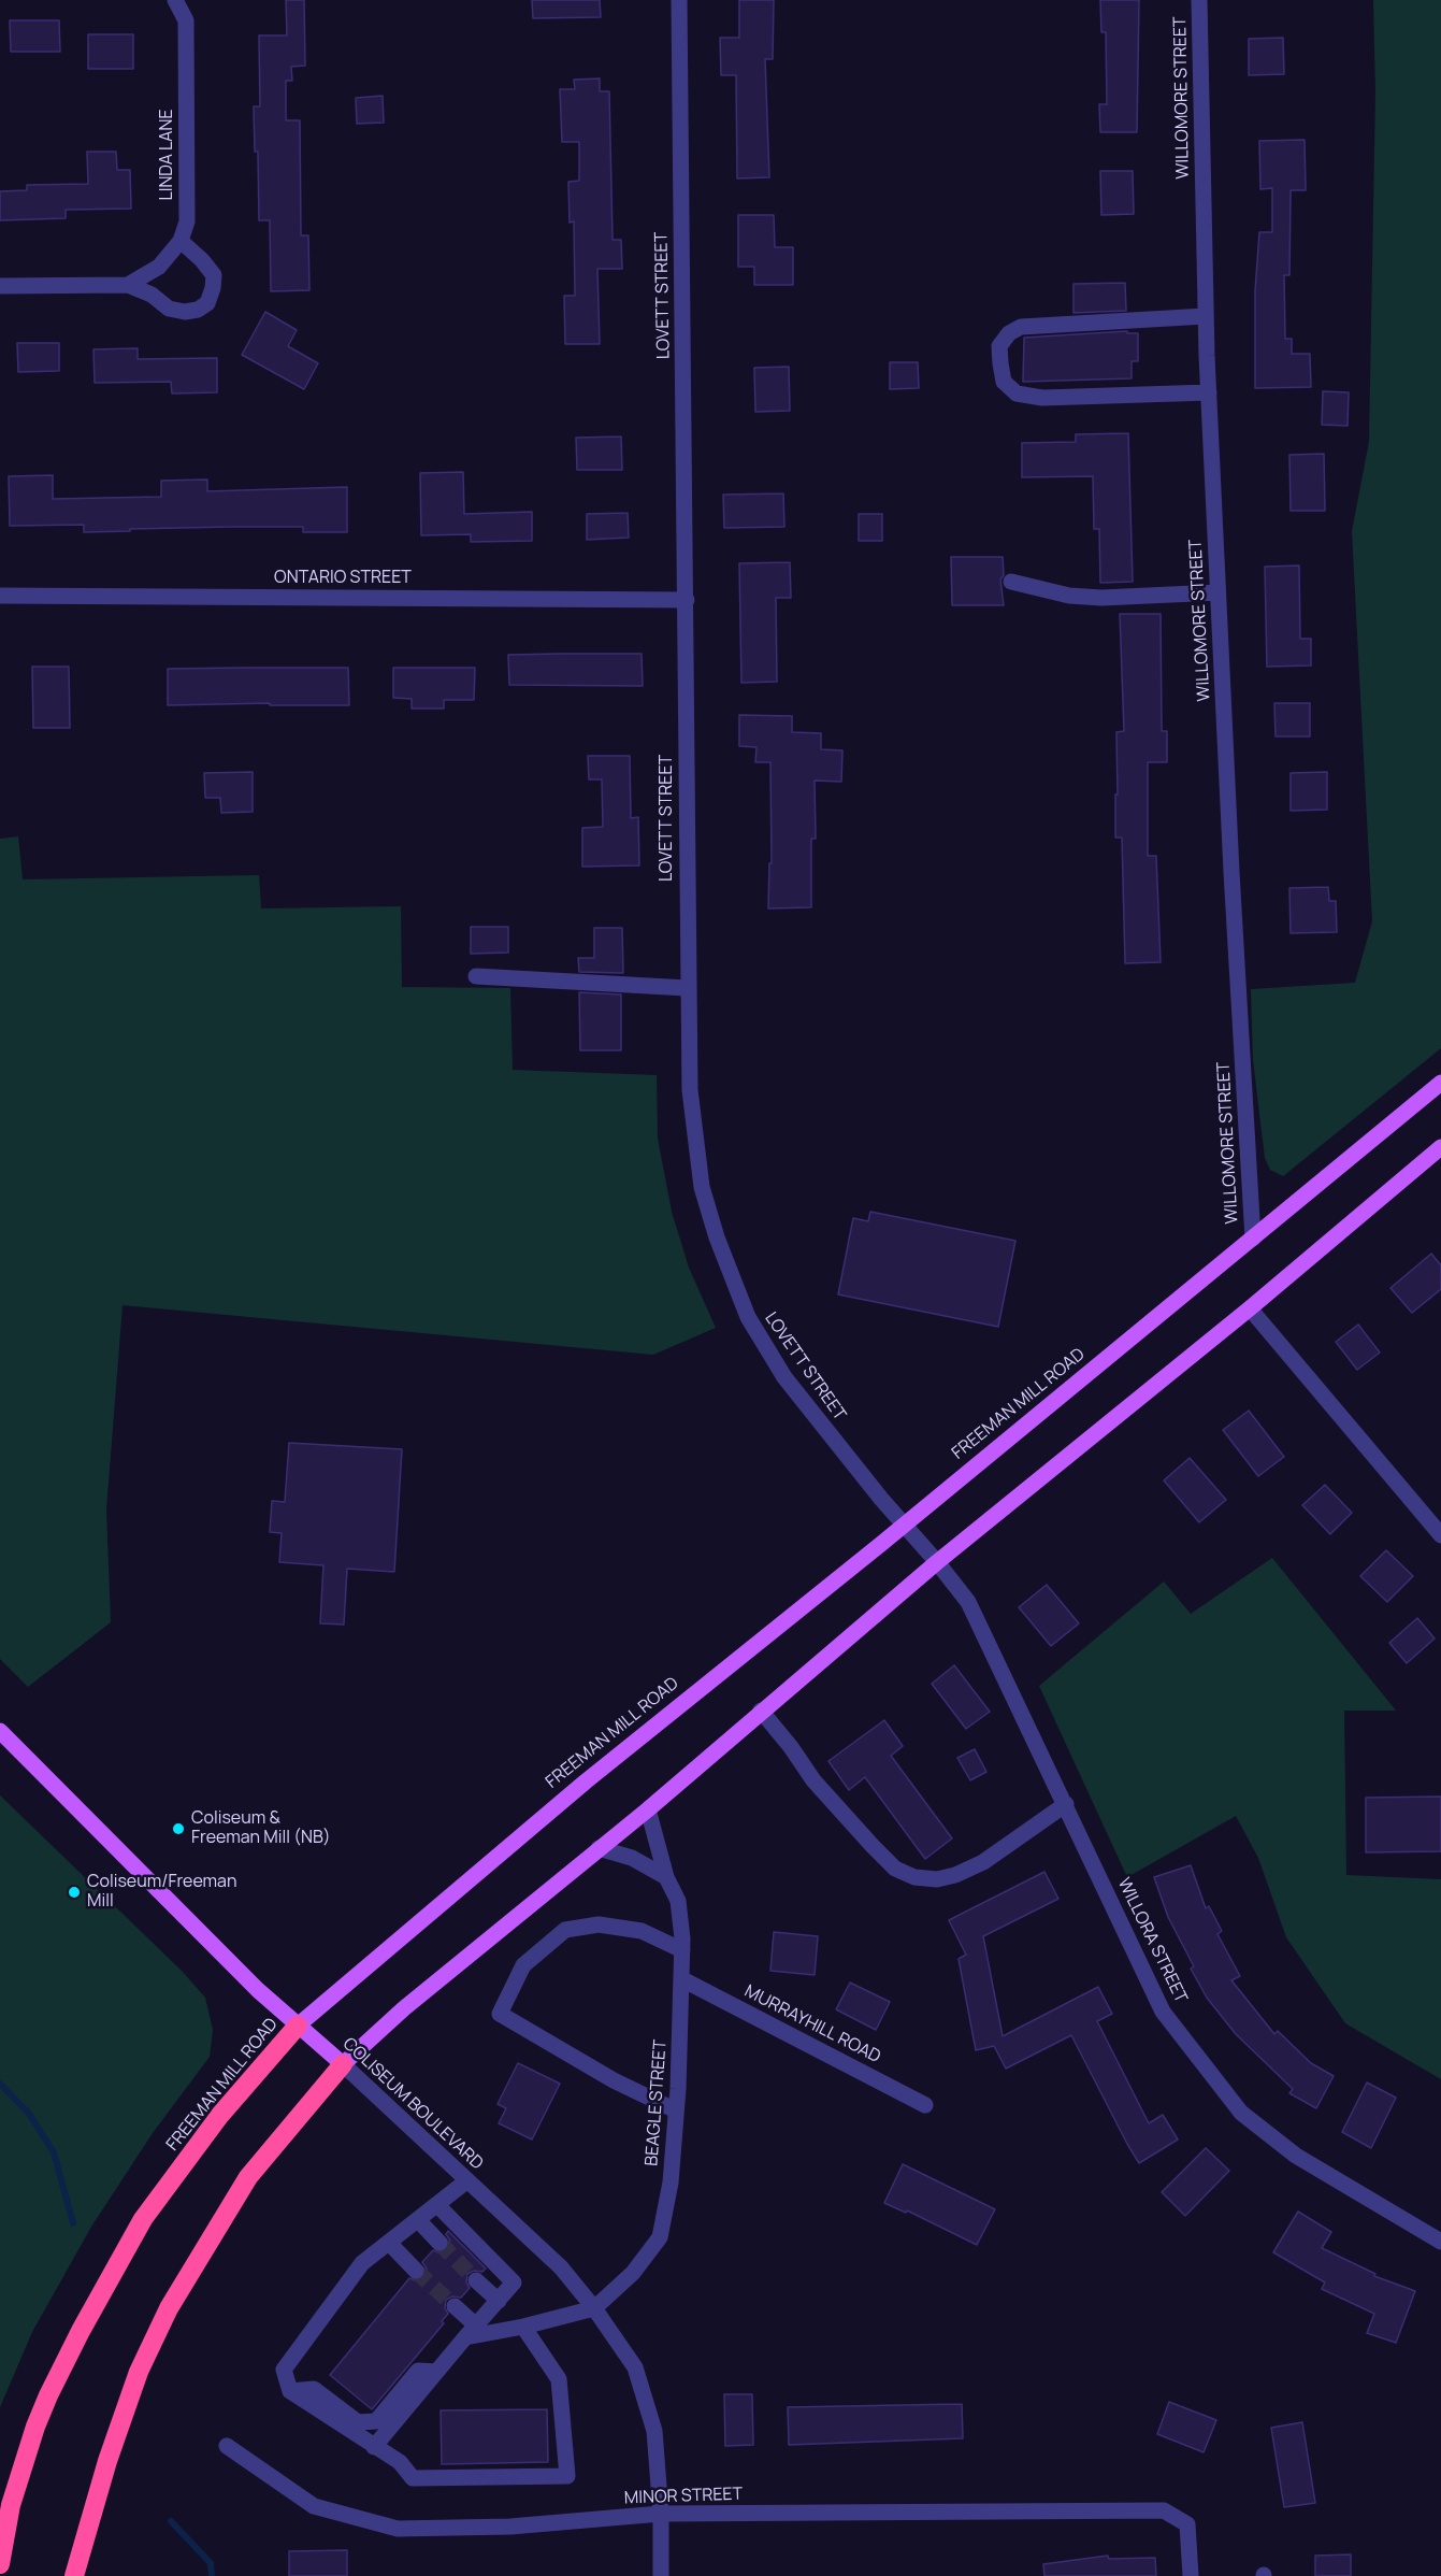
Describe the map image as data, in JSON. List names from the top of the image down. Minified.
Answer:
{"streets":{"highway":["FREEMAN MILL ROAD"],"main road":["COLISEUM BOULEVARD"],"street":["WILLOMORE STREET","LINDA LANE","LOVETT STREET","ONTARIO STREET","WILLORA STREET","MURRAYHILL ROAD","BEAGLE STREET","MINOR STREET"]},"crossings":[["WILLOMORE STREET","FREEMAN MILL ROAD"],["LOVETT STREET","ONTARIO STREET"],["LOVETT STREET","FREEMAN MILL ROAD"],["LOVETT STREET","WILLORA STREET"],["FREEMAN MILL ROAD","COLISEUM BOULEVARD"],["MURRAYHILL ROAD","BEAGLE STREET"],["BEAGLE STREET","COLISEUM BOULEVARD"],["COLISEUM BOULEVARD","MINOR STREET"]],"places":["Coliseum & Freeman Mill (NB)","Coliseum/Freeman Mill"]}
